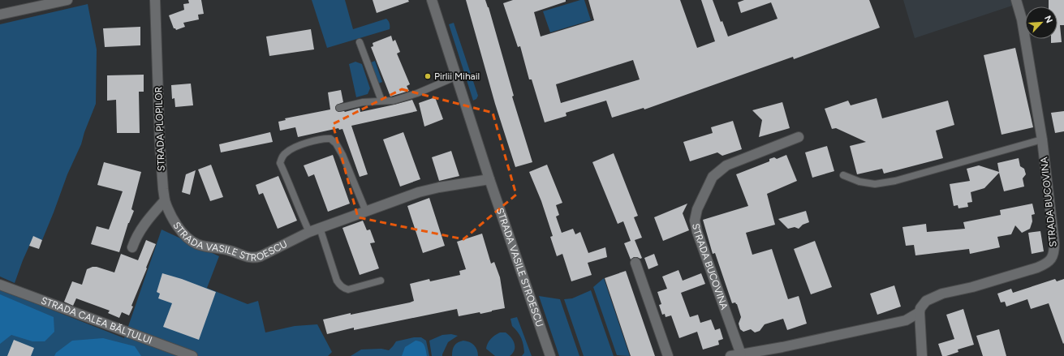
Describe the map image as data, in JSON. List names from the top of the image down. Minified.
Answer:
{"streets":{"street":["STRADA PLOPILOR","STRADA BUCOVINA","STRADA VASILE STROESCU","STRADA CALEA BĂLȚULUI"]},"crossings":[["STRADA PLOPILOR","STRADA VASILE STROESCU"]],"places":["Pirlii Mihail"],"north":"top right"}
